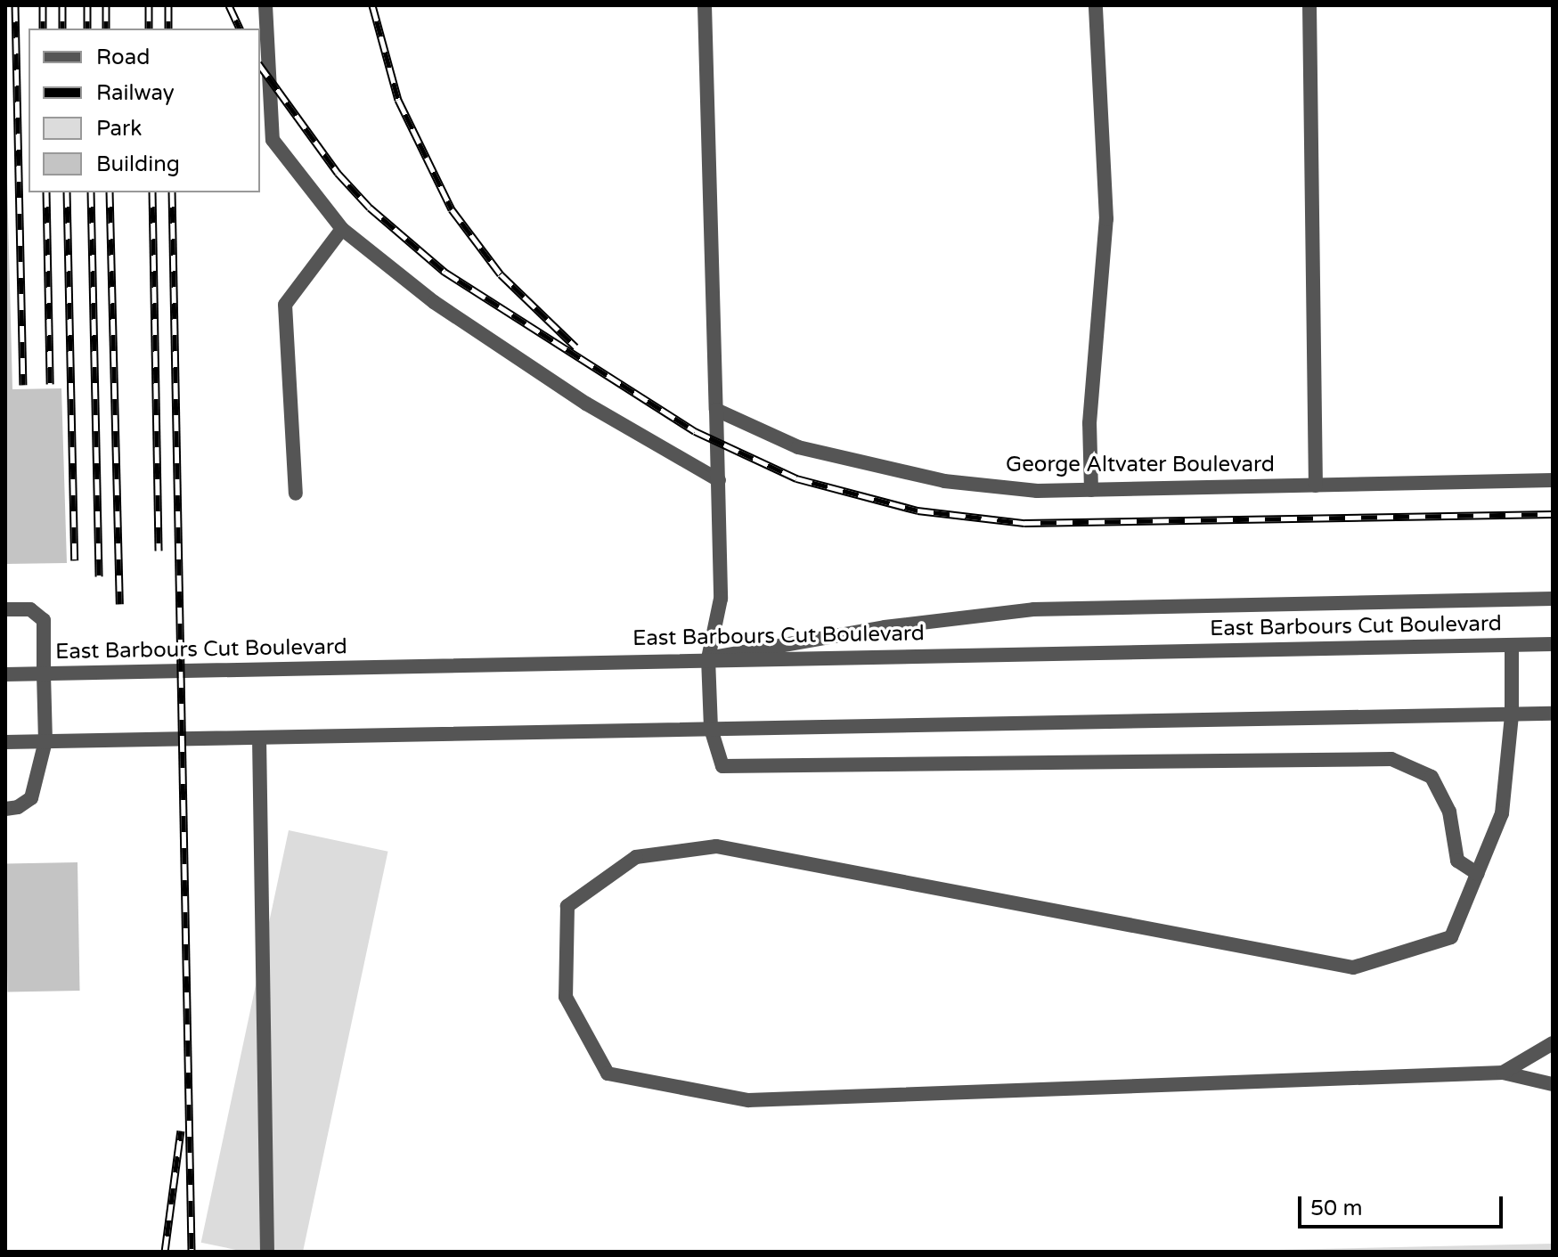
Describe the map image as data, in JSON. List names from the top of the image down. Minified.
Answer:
{"streets":{"street":["George Altvater Boulevard","East Barbours Cut Boulevard"]},"legend":["Road","Railway","Park","Building"],"scale_bar":"50 m"}
